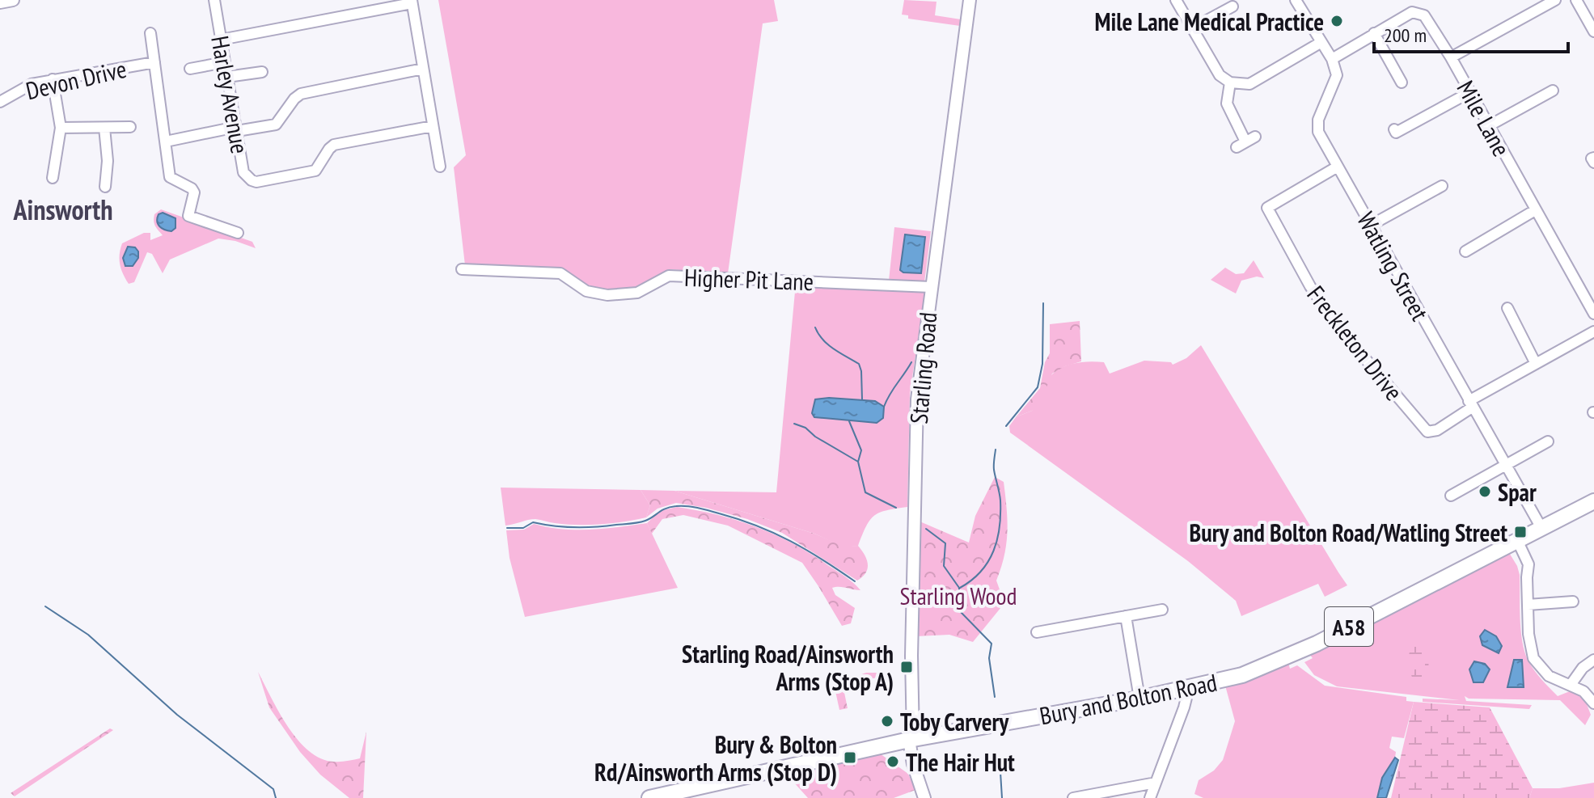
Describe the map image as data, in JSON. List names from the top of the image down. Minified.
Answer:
{"streets":{"highway":["A58","Bury and Bolton Road"],"main road":["Starling Road"],"street":["Devon Drive","Harley Avenue","Mile Lane","Watling Street","Higher Pit Lane","Freckleton Drive"]},"crossings":[["Mile Lane","Watling Street"],["Watling Street","Freckleton Drive"],["Watling Street","A58"],["Watling Street","Bury and Bolton Road"],["Higher Pit Lane","Starling Road"],["Starling Road","Bury and Bolton Road"],["A58","Bury and Bolton Road"]],"districts":["Ainsworth"],"parks":["Starling Wood"],"places":{"other":["Mile Lane Medical Practice","Spar","Toby Carvery","The Hair Hut"],"transit":["Bury and Bolton Road/Watling Street","Starling Road/Ainsworth Arms (Stop A)","Bury & Bolton Rd/Ainsworth Arms (Stop D)"]},"scale_bar":"200 m"}
